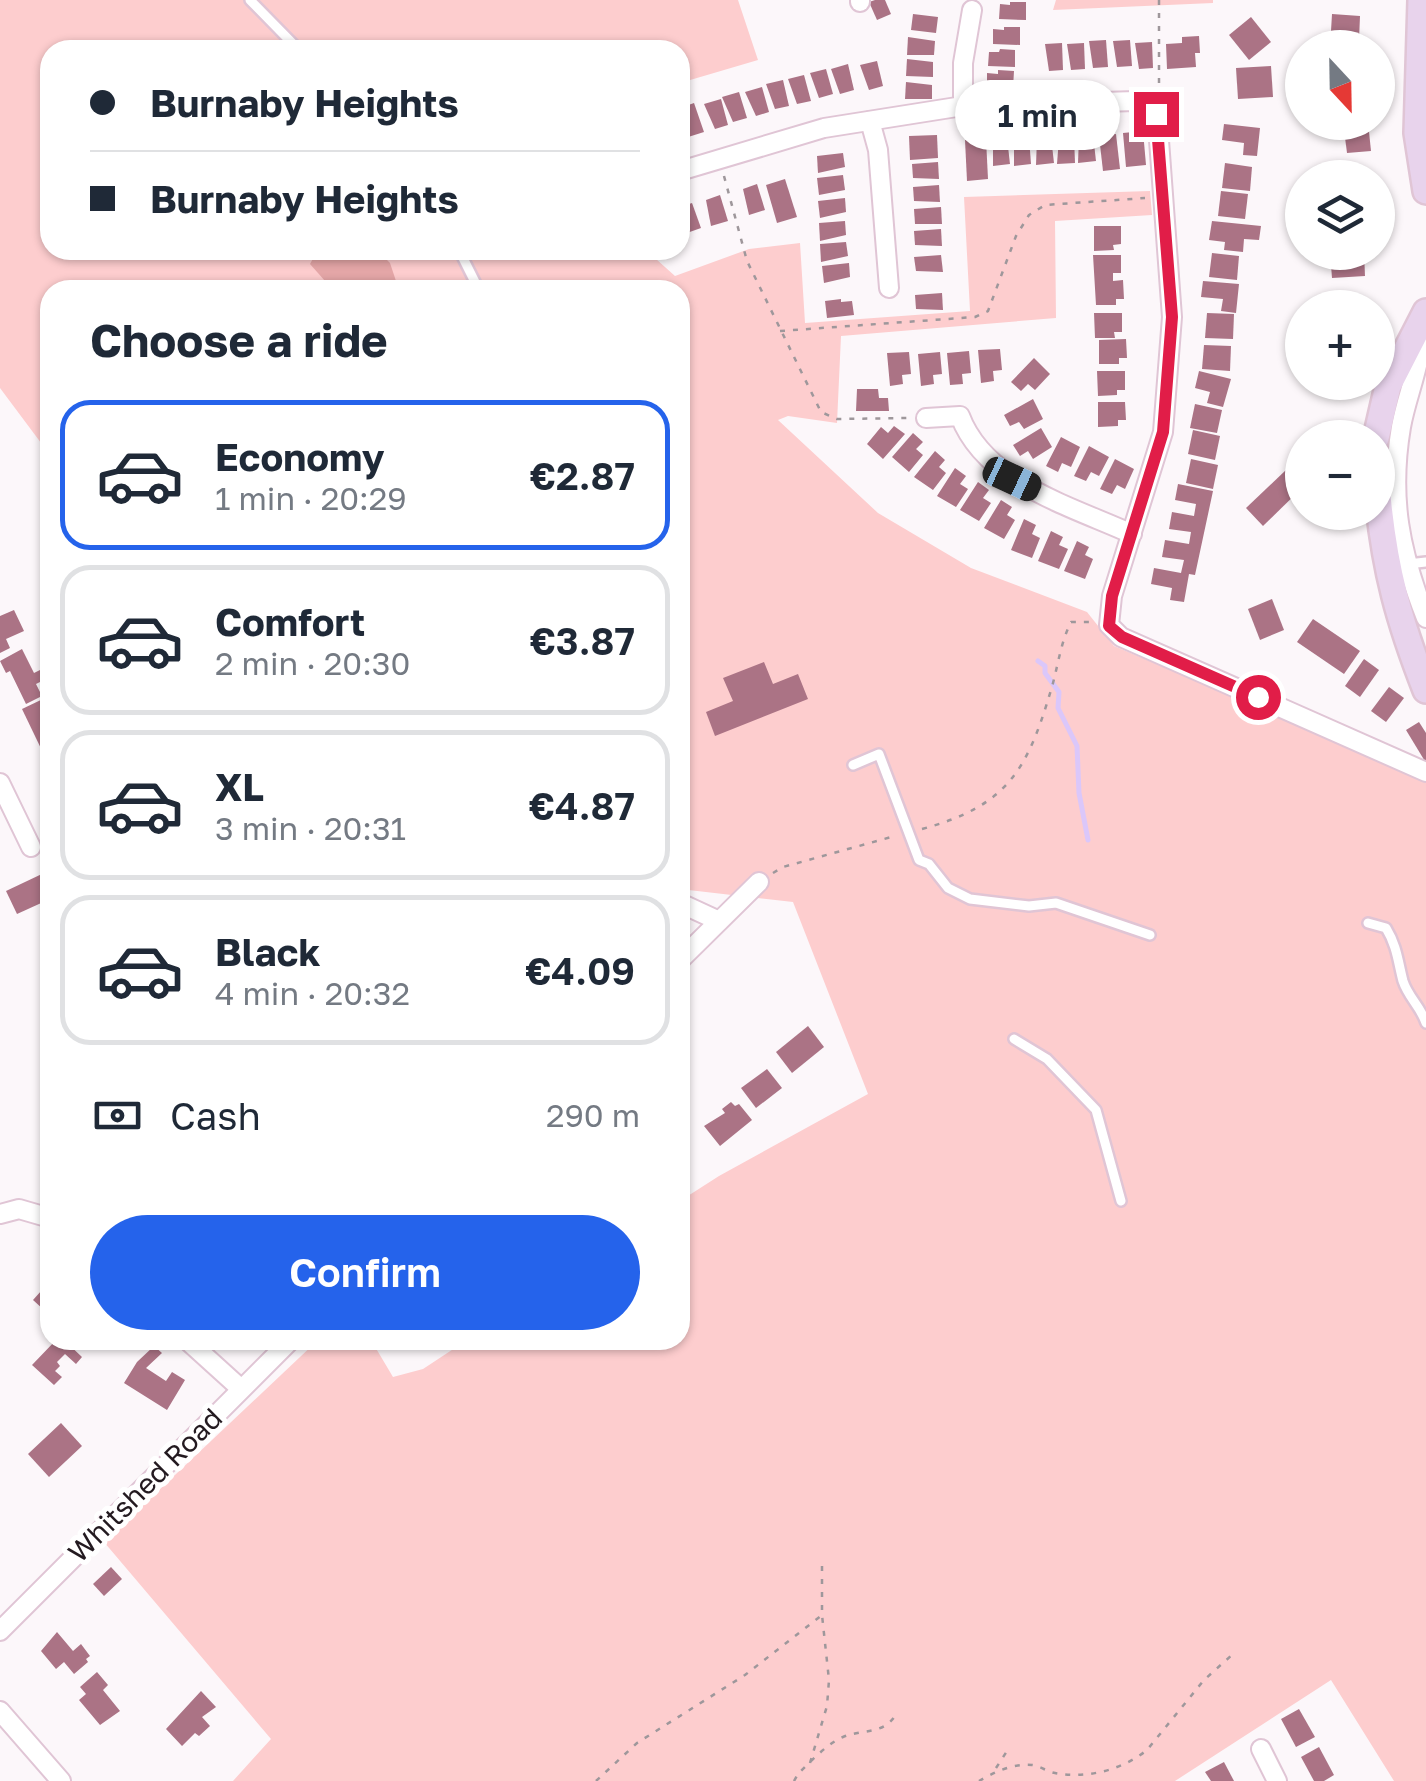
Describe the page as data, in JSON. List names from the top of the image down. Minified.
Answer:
{"streets":{"street":["Whitshed Road"]},"north":"bottom","page":{"map_buttons":["+","−"],"banner":["Burnaby Heights","Burnaby Heights"],"bubble":"1 min","heading":"Choose a ride","list":[{"name":"Economy","note":"1 min · 20:29","value":"€2.87"},{"name":"Comfort","note":"2 min · 20:30","value":"€3.87"},{"name":"XL","note":"3 min · 20:31","value":"€4.87"},{"name":"Black","note":"4 min · 20:32","value":"€4.09"}],"pay":["Cash","290 m"],"buttons":"Confirm"}}
